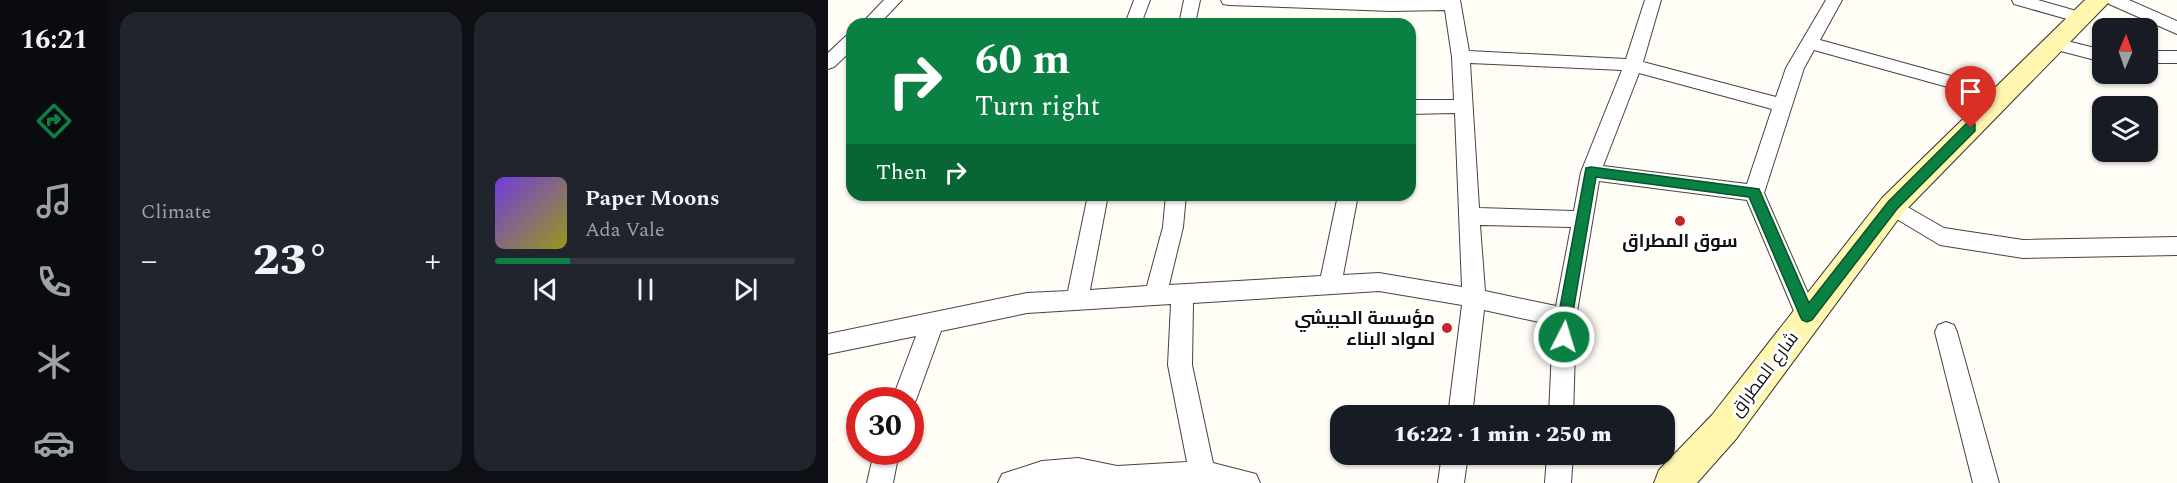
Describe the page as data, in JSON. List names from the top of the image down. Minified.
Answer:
{"streets":{"street":["شارع المطراق"]},"places":["سوق المطراق","مؤسسة الحبيشي لمواد البناء"],"north":"top","page":{"tabs":"16:21","tile":"Climate","turn":["60 m","Turn right"],"then":"Then","song":["Paper Moons","Ada Vale"],"heat":["−","23°","+"],"limit":"30","trip":"16:22 · 1 min · 250 m"}}
